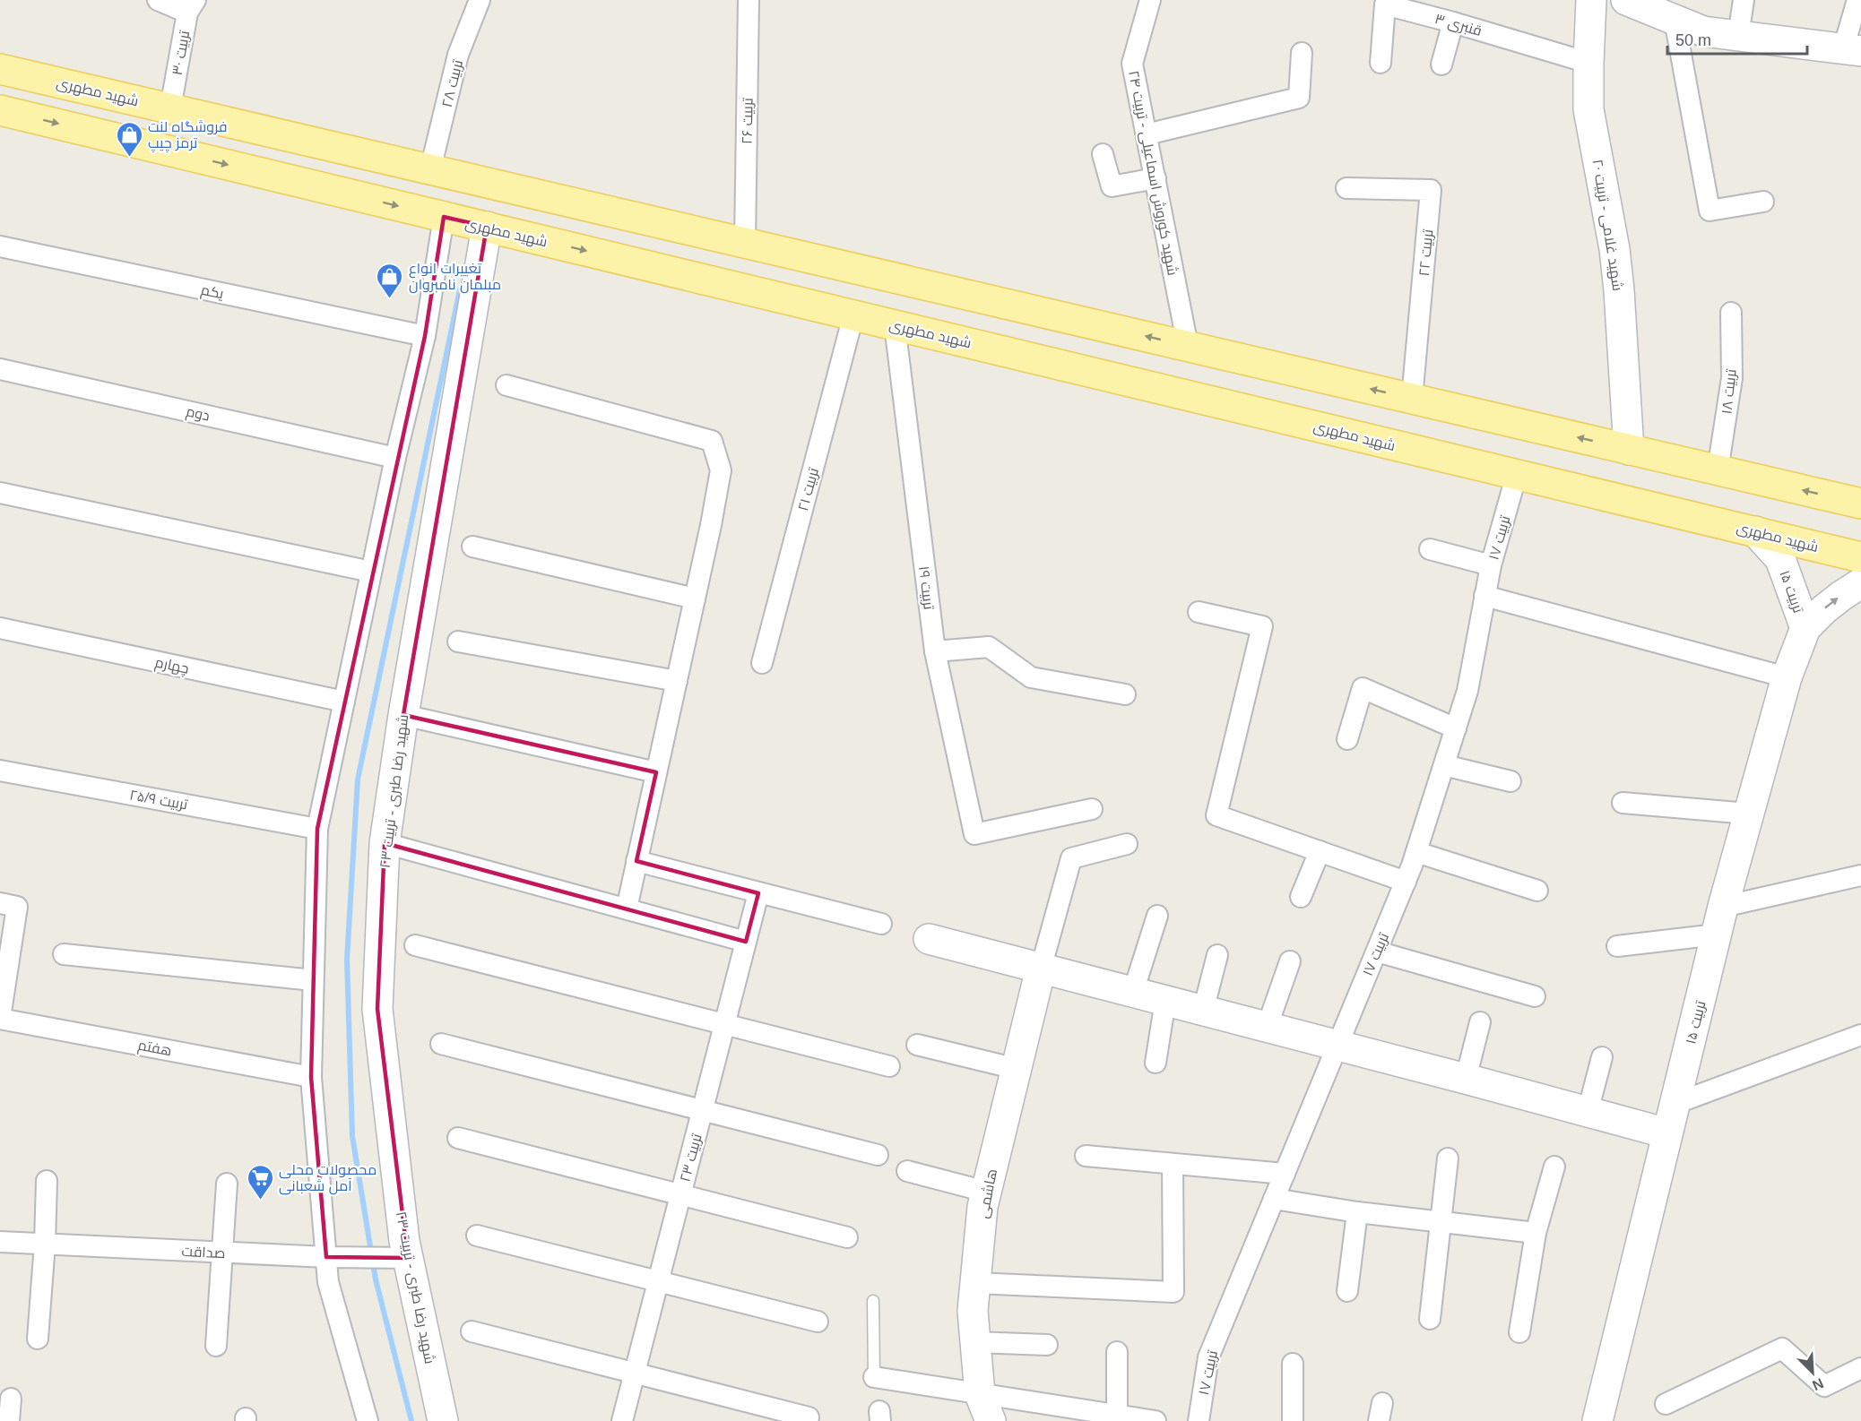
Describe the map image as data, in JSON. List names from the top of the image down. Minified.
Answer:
{"streets":{"main road":["شهید مطهری"],"street":["قنبری ۳","تربیت ۳۰","تربیت ۲۸","تربیت ۲۶","شهید کوروش اسماعیلی - تربیت ۲۴","شهید غلامی - تربیت ۲۰","تربیت ۲۲","یکم","تربیت ۱۸","دوم","تربیت ۲۱","تربیت ۱۷","تربیت ۱۹","تربیت ۱۵","چهارم","شهید رضا طبری - تربیت ۲۳","تربیت ۲۵/۹","هفتم","تربیت ۲۳","هاشمی","صداقت"]},"crossings":[["قنبری ۳","شهید غلامی - تربیت ۲۰"],["تربیت ۳۰","شهید مطهری"],["تربیت ۲۸","شهید مطهری"],["شهید مطهری","تربیت ۲۶"],["شهید مطهری","شهید کوروش اسماعیلی - تربیت ۲۴"],["شهید مطهری","شهید غلامی - تربیت ۲۰"],["شهید مطهری","تربیت ۲۲"],["شهید مطهری","تربیت ۱۸"],["شهید مطهری","تربیت ۲۱"],["شهید مطهری","تربیت ۱۷"],["شهید مطهری","تربیت ۱۹"],["شهید مطهری","تربیت ۱۵"],["شهید مطهری","شهید رضا طبری - تربیت ۲۳"],["شهید رضا طبری - تربیت ۲۳","صداقت"]],"places":{"shop":["فروشگاه لنت ترمز چیپ","تغییرات انواع مبلمان نامبروان"],"supermarket":["محصولات محلی آمل شعبانی"]},"scale_bar":"50 m","north":"bottom right"}
